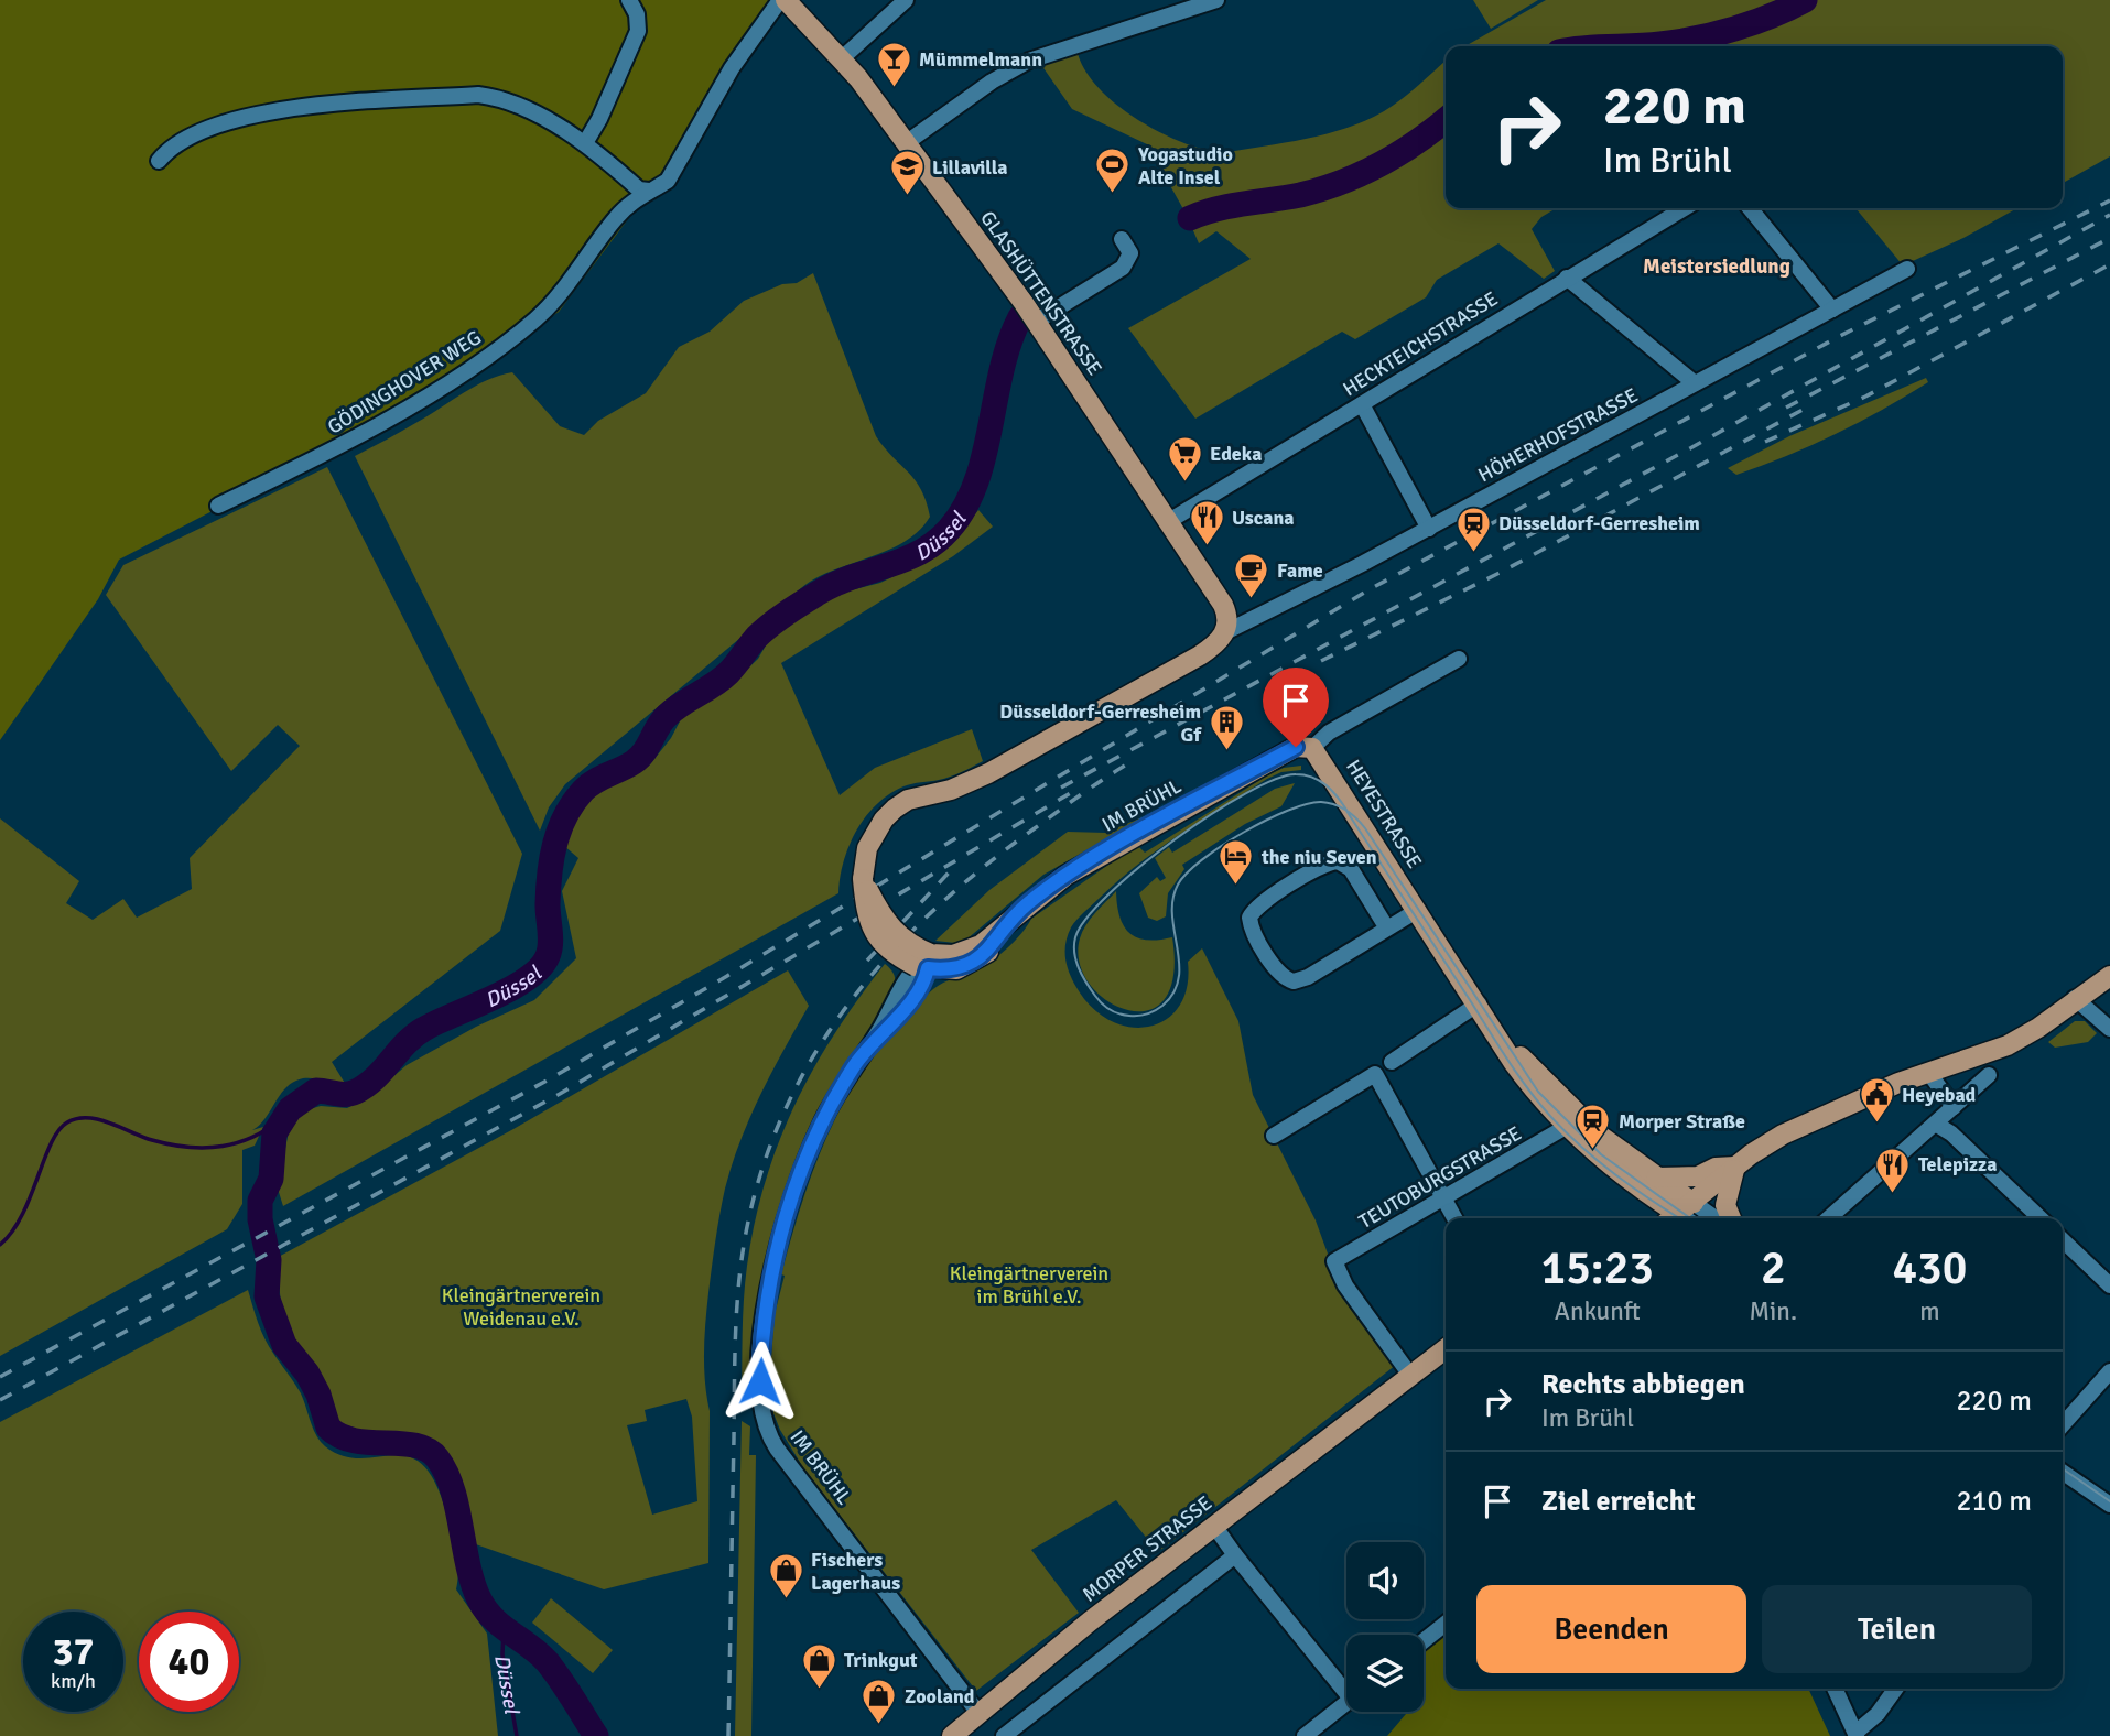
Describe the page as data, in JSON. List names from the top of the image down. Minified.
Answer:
{"streets":{"main road":["GLASHÜTTENSTRASSE","IM BRÜHL","HEYESTRASSE","MORPER STRASSE"],"street":["HECKTEICHSTRASSE","GÖDINGHOVER WEG","HÖHERHOFSTRASSE","TEUTOBURGSTRASSE"]},"crossings":[["GLASHÜTTENSTRASSE","HECKTEICHSTRASSE"],["GLASHÜTTENSTRASSE","GÖDINGHOVER WEG"],["GLASHÜTTENSTRASSE","HÖHERHOFSTRASSE"],["IM BRÜHL","HEYESTRASSE"],["IM BRÜHL","MORPER STRASSE"],["HEYESTRASSE","TEUTOBURGSTRASSE"],["TEUTOBURGSTRASSE","MORPER STRASSE"]],"districts":["Meistersiedlung"],"water":["Düssel"],"parks":["Kleingärtnerverein im Brühl e.V.","Kleingärtnerverein Weidenau e.V."],"places":{"bar":["Mümmelmann"],"sports":["Yogastudio Alte Insel"],"school or university":["Lillavilla"],"supermarket":["Edeka"],"restaurant":["Uscana","Telepizza"],"station":["Düsseldorf-Gerresheim","Morper Straße"],"cafe":["Fame"],"building":["Düsseldorf-Gerresheim Gf"],"hotel":["the niu Seven"],"public building":["Heyebad"],"shop":["Fischers Lagerhaus","Trinkgut","Zooland"]},"page":{"turn":["220 m","Im Brühl"],"eta":["15:23","Ankunft","2","Min.","430","m"],"list":[{"name":"Rechts abbiegen","note":"Im Brühl","value":"220 m"},{"name":"Ziel erreicht","value":"210 m"}],"buttons":["Beenden","Teilen"],"speed":"37 km/h","limit":"40"}}
